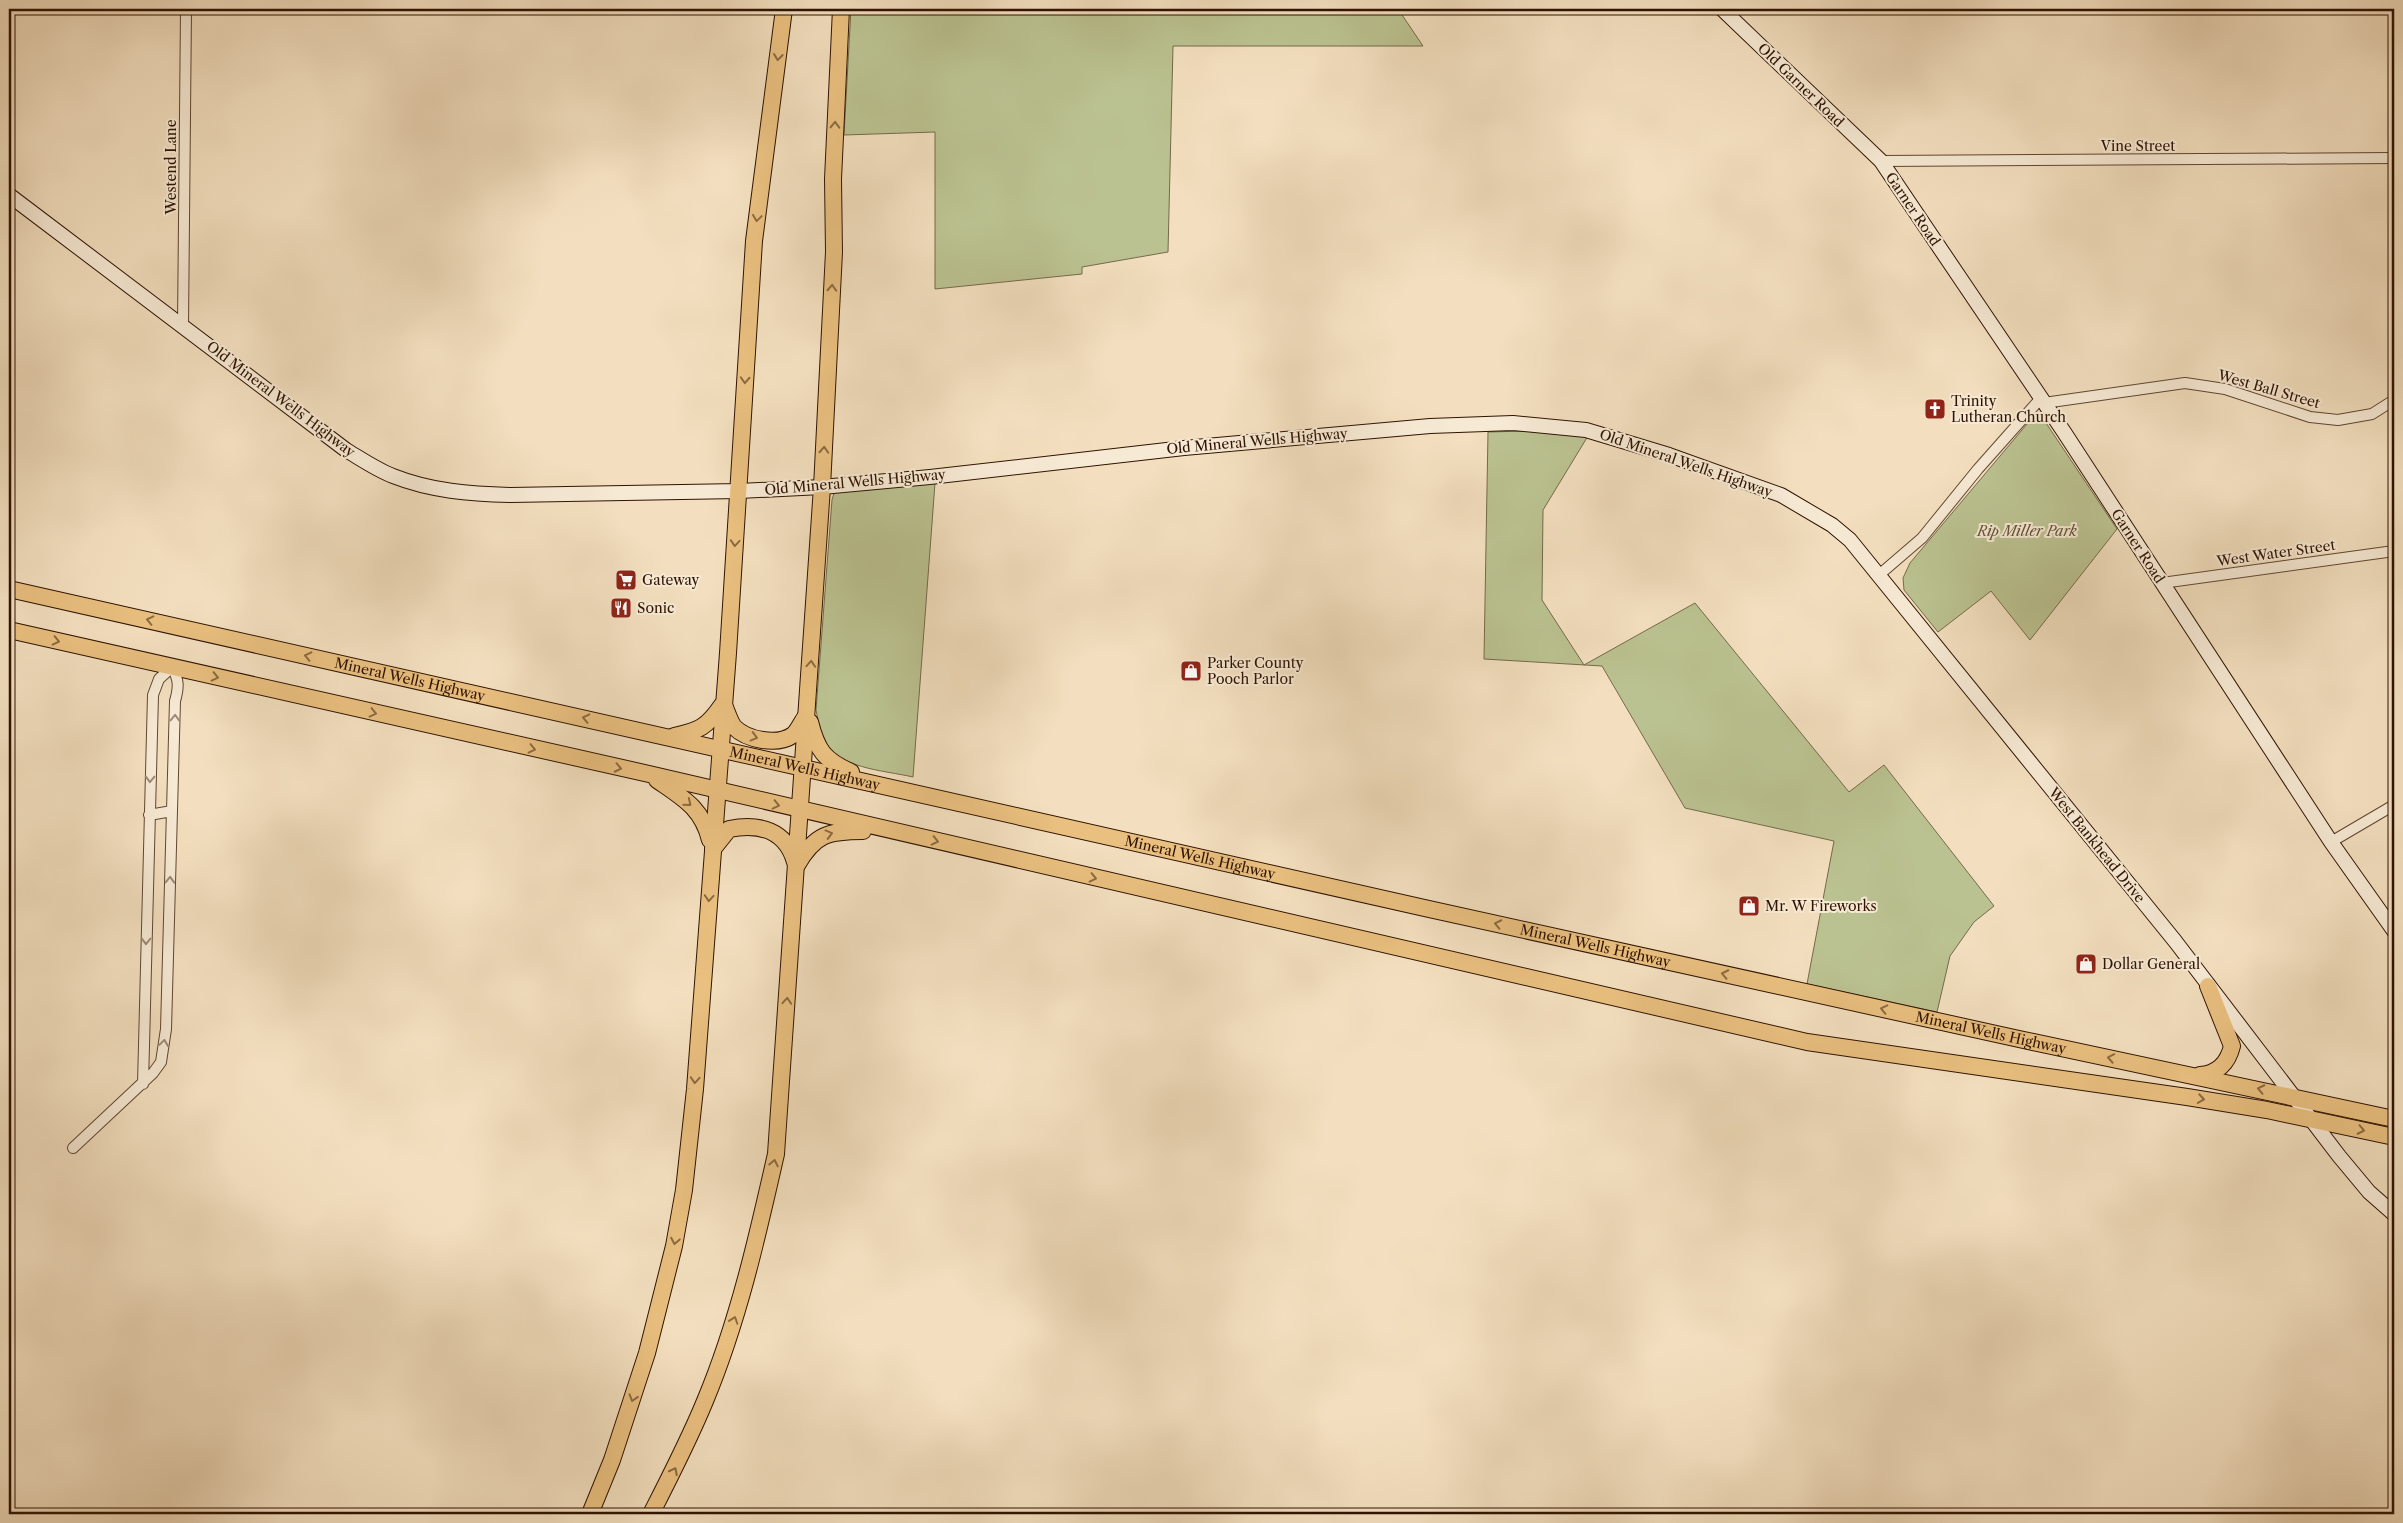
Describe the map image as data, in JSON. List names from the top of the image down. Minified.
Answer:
{"streets":{"main road":["Mineral Wells Highway"],"street":["Old Garner Road","Vine Street","Westend Lane","Garner Road","West Ball Street","Old Mineral Wells Highway","West Water Street","West Bankhead Drive"]},"crossings":[["Old Garner Road","Vine Street"],["Old Garner Road","Garner Road"],["Vine Street","Garner Road"],["Westend Lane","Old Mineral Wells Highway"],["Garner Road","West Ball Street"],["Garner Road","West Water Street"],["Old Mineral Wells Highway","West Bankhead Drive"],["Mineral Wells Highway","West Bankhead Drive"]],"parks":["Rip Miller Park"],"places":{"church":["Trinity Lutheran Church"],"supermarket":["Gateway"],"restaurant":["Sonic"],"shop":["Parker County Pooch Parlor","Mr. W Fireworks","Dollar General"]}}
